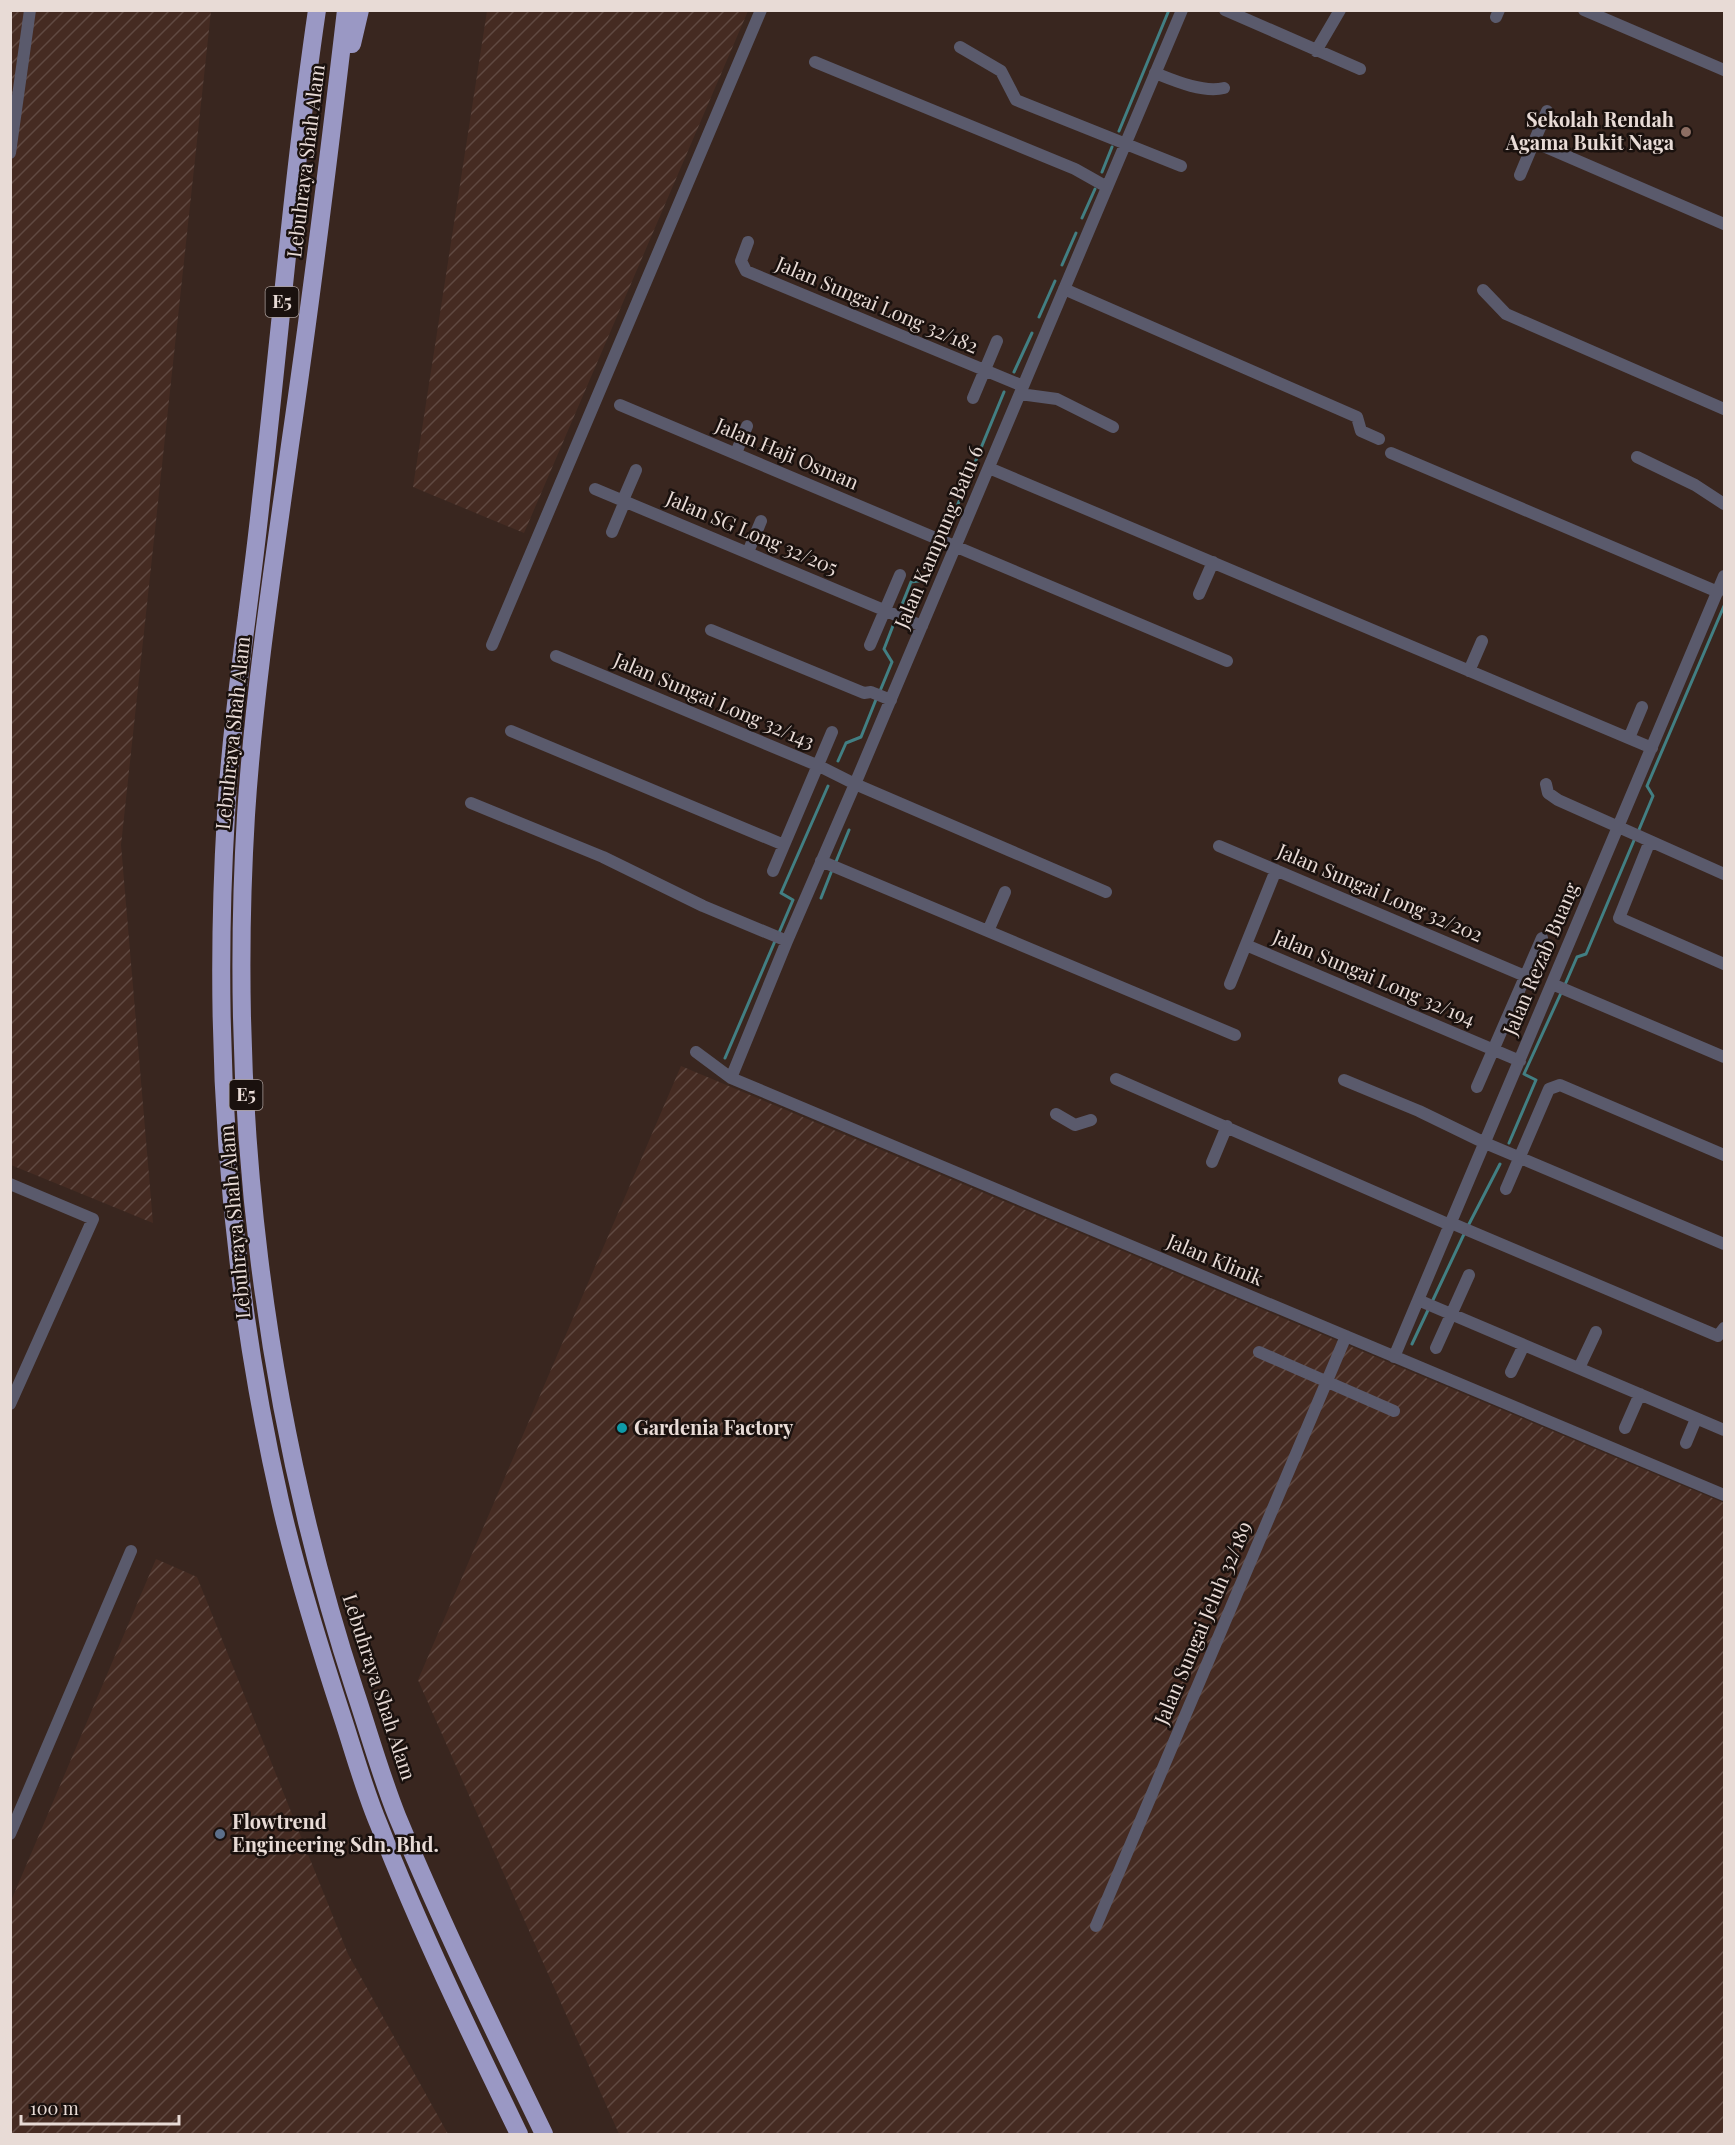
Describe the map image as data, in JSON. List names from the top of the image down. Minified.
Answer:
{"streets":{"highway":["Lebuhraya Shah Alam","E5"],"street":["Jalan Sungai Long 32/182","Jalan Haji Osman","Jalan SG Long 32/205","Jalan Kampung Batu 6","Jalan Sungai Long 32/143","Jalan Sungai Long 32/202","Jalan Rezab Buang","Jalan Sungai Long 32/194","Jalan Klinik","Jalan Sungai Jeluh 32/189"]},"crossings":[["Jalan Sungai Long 32/182","Jalan Kampung Batu 6"],["Jalan Haji Osman","Jalan Kampung Batu 6"],["Jalan SG Long 32/205","Jalan Kampung Batu 6"],["Jalan Kampung Batu 6","Jalan Sungai Long 32/143"],["Jalan Kampung Batu 6","Jalan Klinik"],["Jalan Rezab Buang","Jalan Sungai Long 32/194"],["Jalan Rezab Buang","Jalan Klinik"],["Jalan Klinik","Jalan Sungai Jeluh 32/189"]],"places":["Sekolah Rendah Agama Bukit Naga","Gardenia Factory","Flowtrend Engineering Sdn. Bhd."],"scale_bar":"100 m"}
